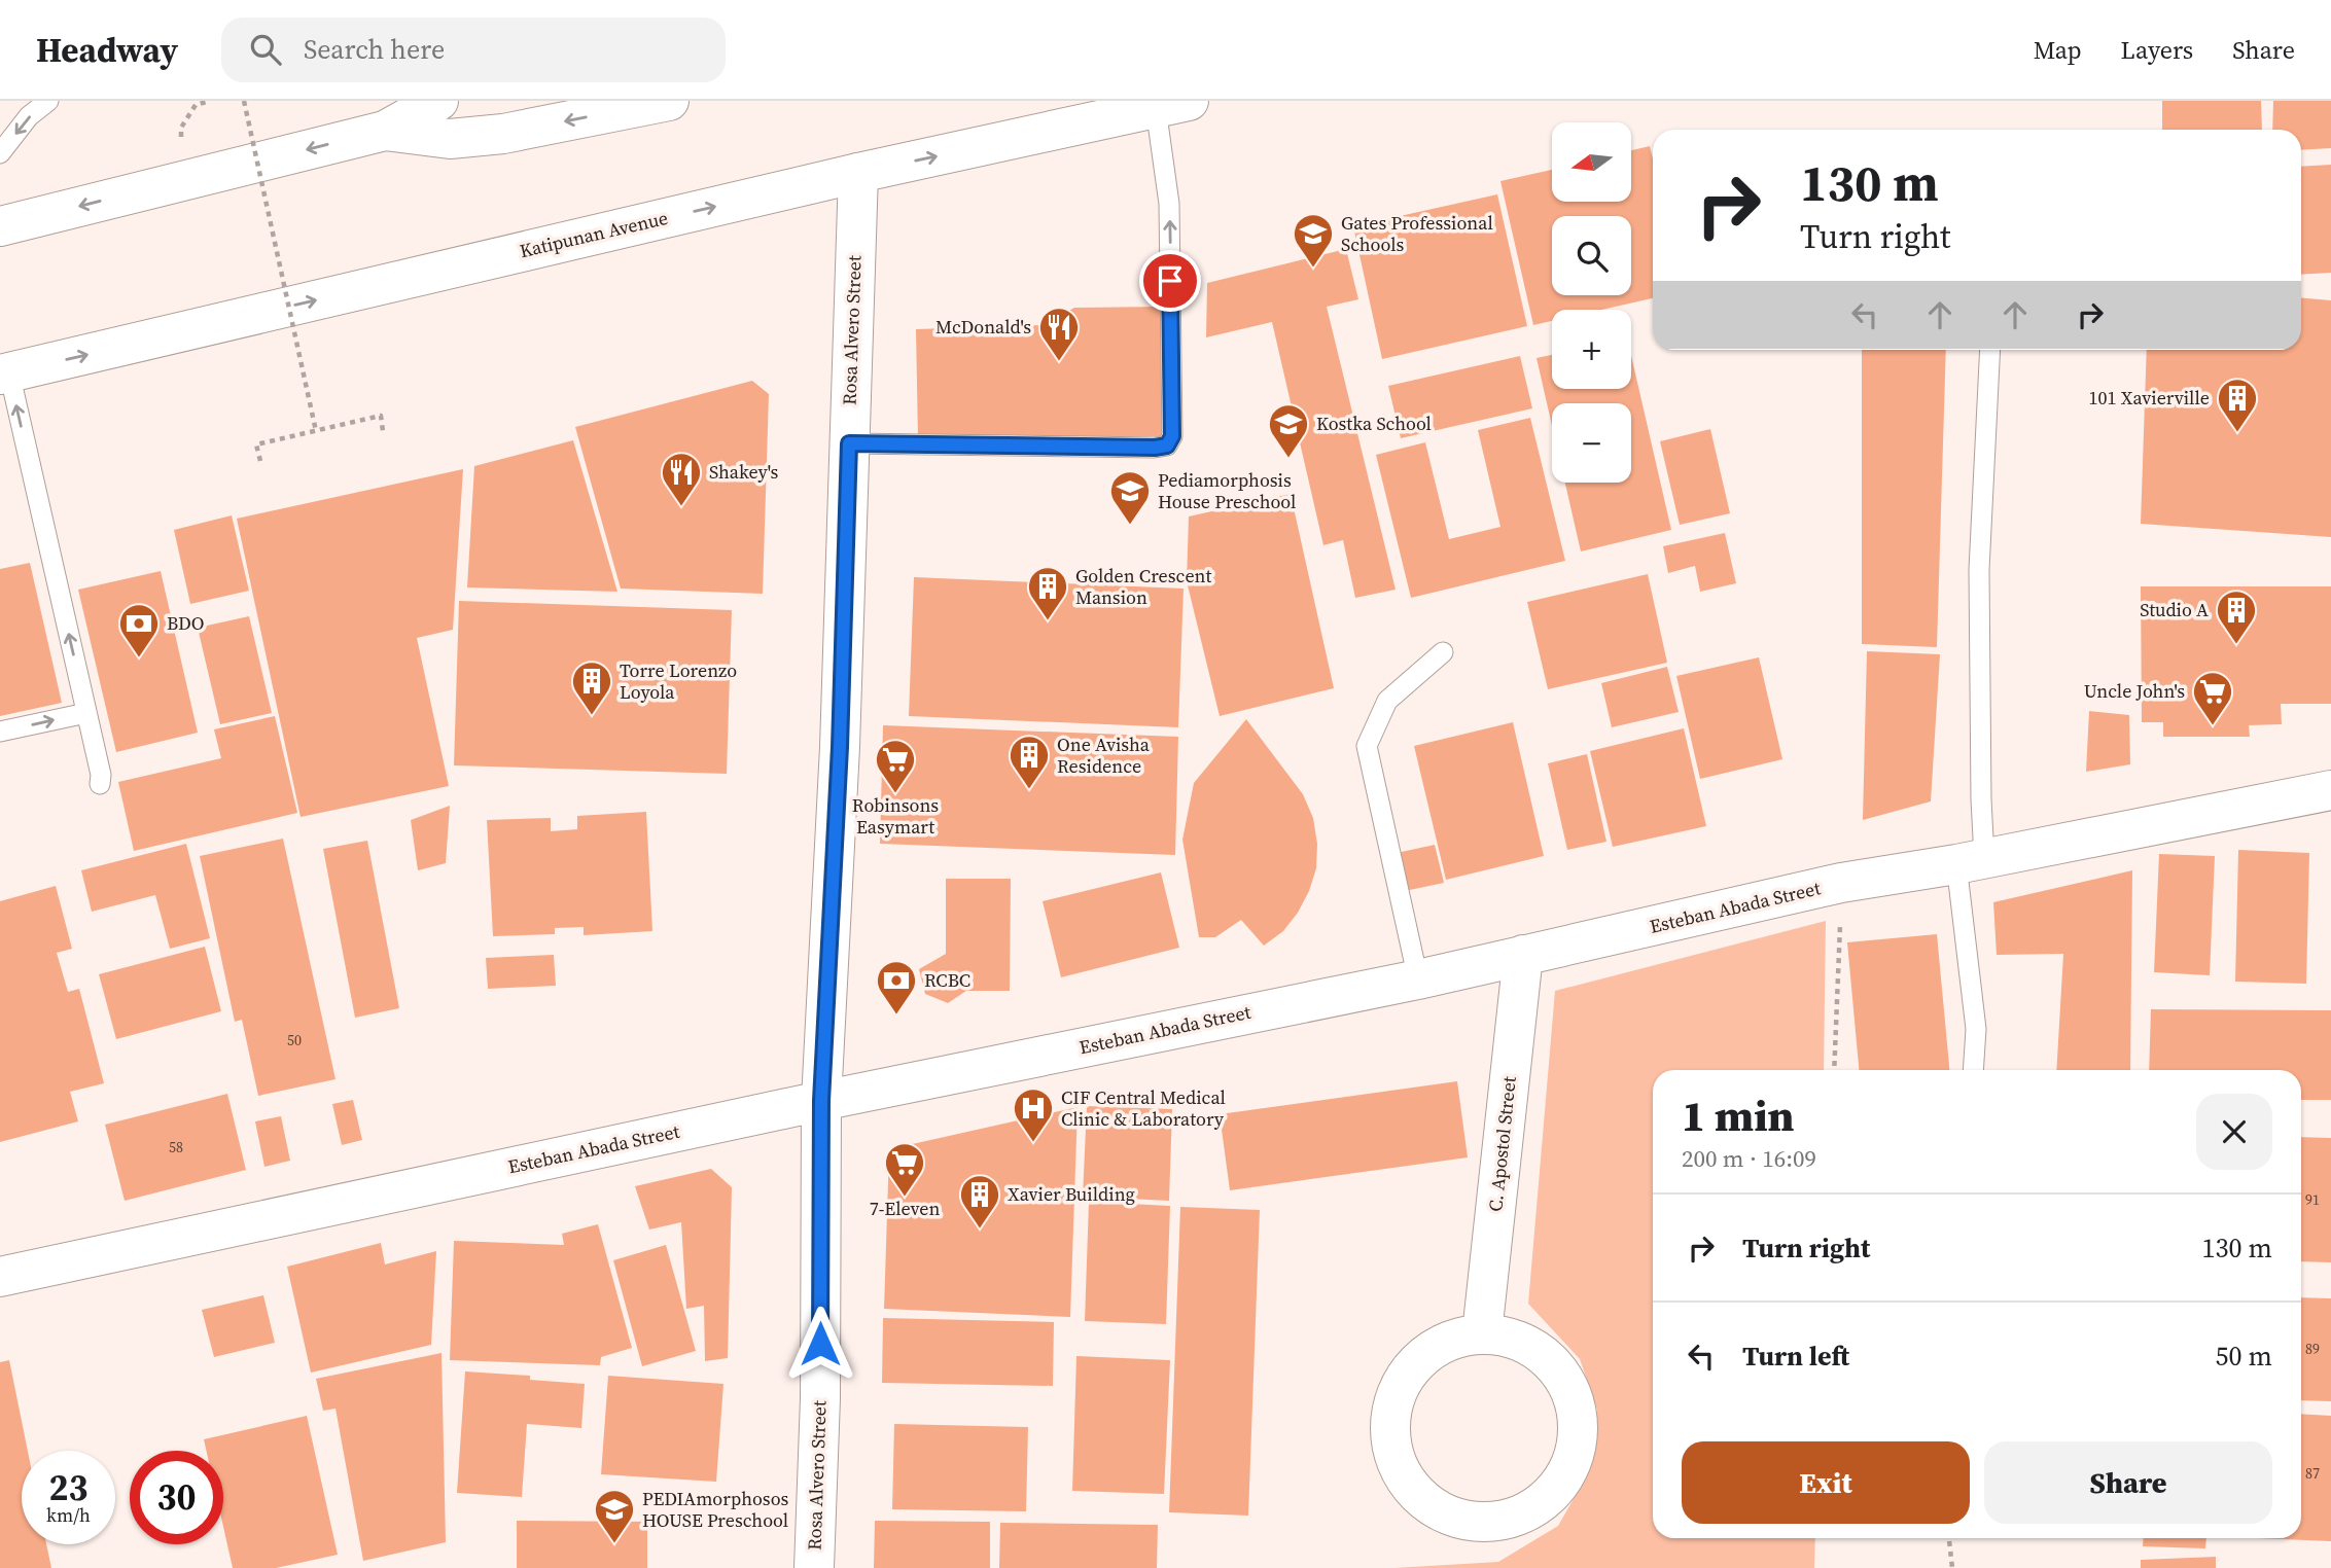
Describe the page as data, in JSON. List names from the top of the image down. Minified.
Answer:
{"streets":{"street":["Katipunan Avenue","Rosa Alvero Street","Esteban Abada Street","C. Apostol Street"]},"crossings":[["Katipunan Avenue","Rosa Alvero Street"],["Rosa Alvero Street","Esteban Abada Street"],["Esteban Abada Street","C. Apostol Street"]],"places":{"school or university":["Gates Professional Schools","Kostka School","Pediamorphosis House Preschool","PEDIAmorphosos HOUSE Preschool"],"restaurant":["McDonald's","Shakey's"],"building":["101 Xavierville","Golden Crescent Mansion","Studio A","Torre Lorenzo Loyola","One Avisha Residence","Xavier Building"],"bank":["BDO","RCBC"],"supermarket":["Uncle John's","Robinsons Easymart","7-Eleven"],"hospital":["CIF Central Medical Clinic & Laboratory"]},"house_numbers":["50","58","91","89","87"],"north":"left","page":{"header":"Headway","search":"Search here","nav":["Map","Layers","Share"],"map_buttons":["+","−"],"turn":["130 m","Turn right"],"heading":["1 min","200 m · 16:09"],"list":[{"name":"Turn right","value":"130 m"},{"name":"Turn left","value":"50 m"}],"buttons":["Exit","Share"],"speed":"23 km/h","limit":"30"}}
